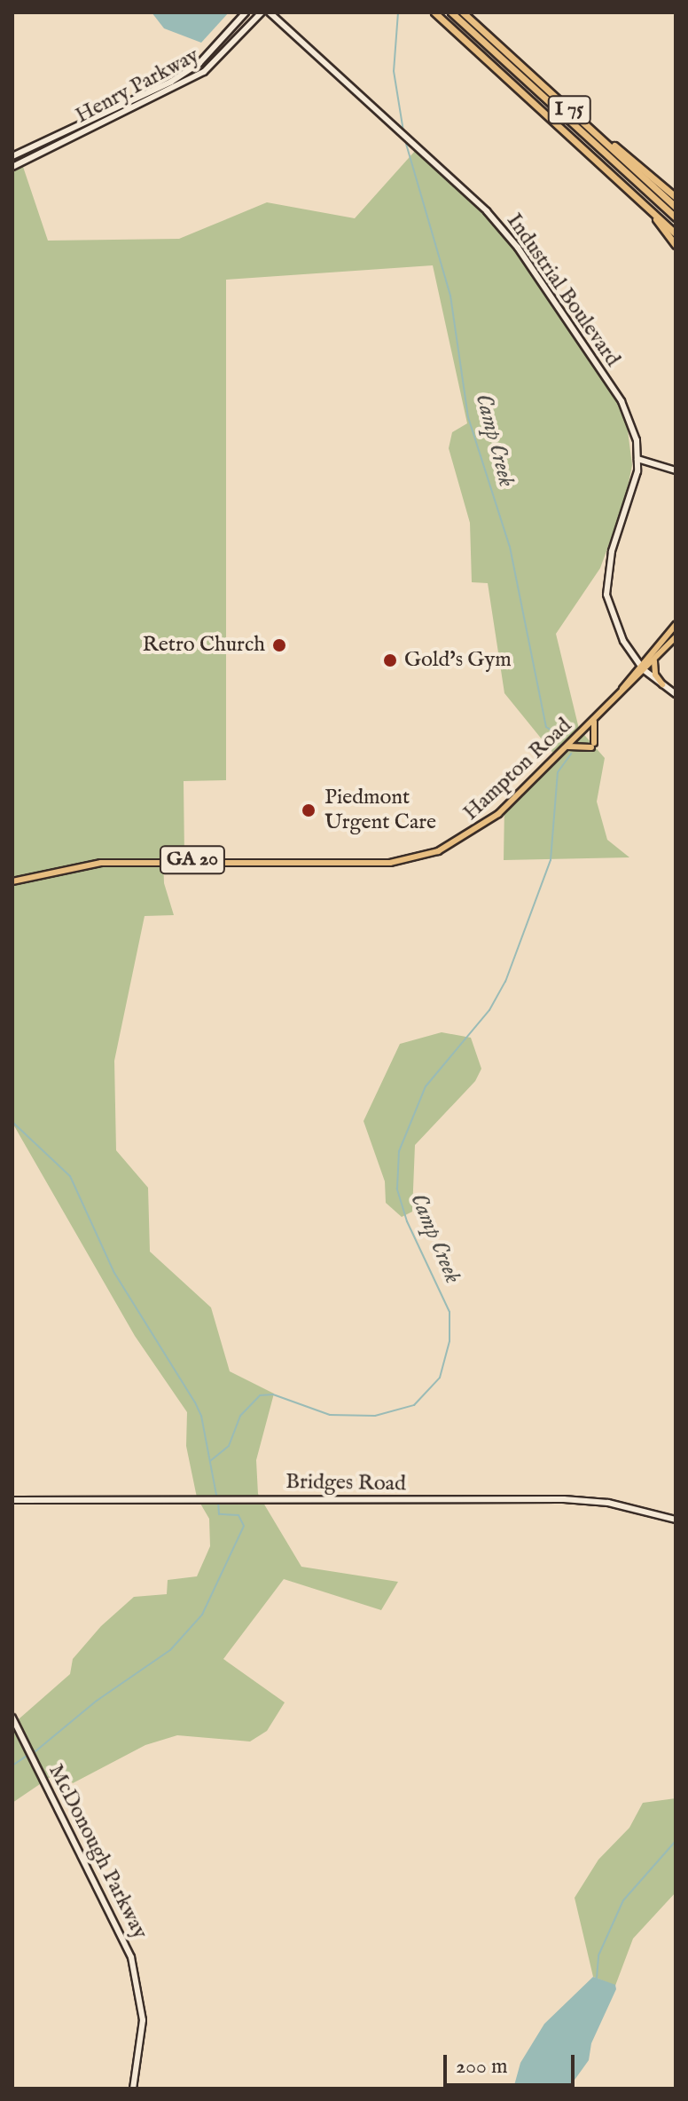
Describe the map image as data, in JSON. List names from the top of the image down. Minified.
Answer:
{"streets":{"highway":["I 75"],"main road":["Hampton Road","GA 20"],"street":["Henry Parkway","Industrial Boulevard","Bridges Road","McDonough Parkway"]},"crossings":[["Industrial Boulevard","Hampton Road"]],"water":["Camp Creek"],"places":["Retro Church","Gold's Gym","Piedmont Urgent Care"],"scale_bar":"200 m"}
